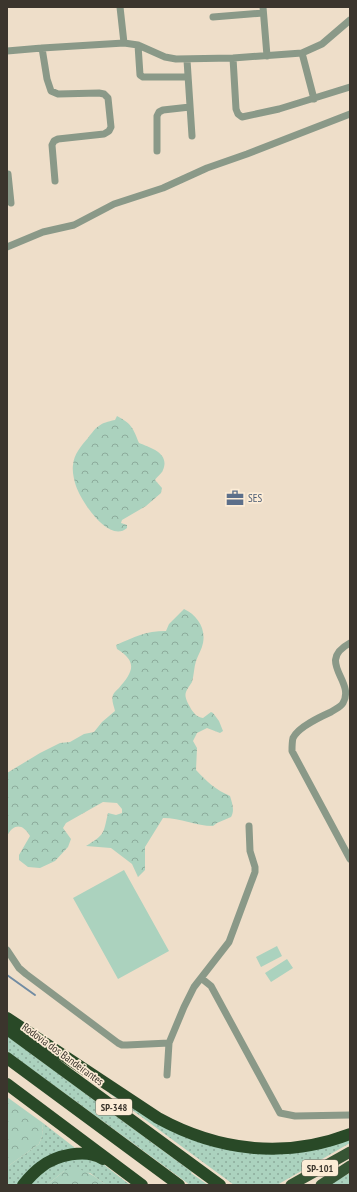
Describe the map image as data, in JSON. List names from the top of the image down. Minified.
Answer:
{"streets":{"highway":["Rodovia dos Bandeirantes","SP-348","SP-101"]},"places":{"office":["SES"]}}
